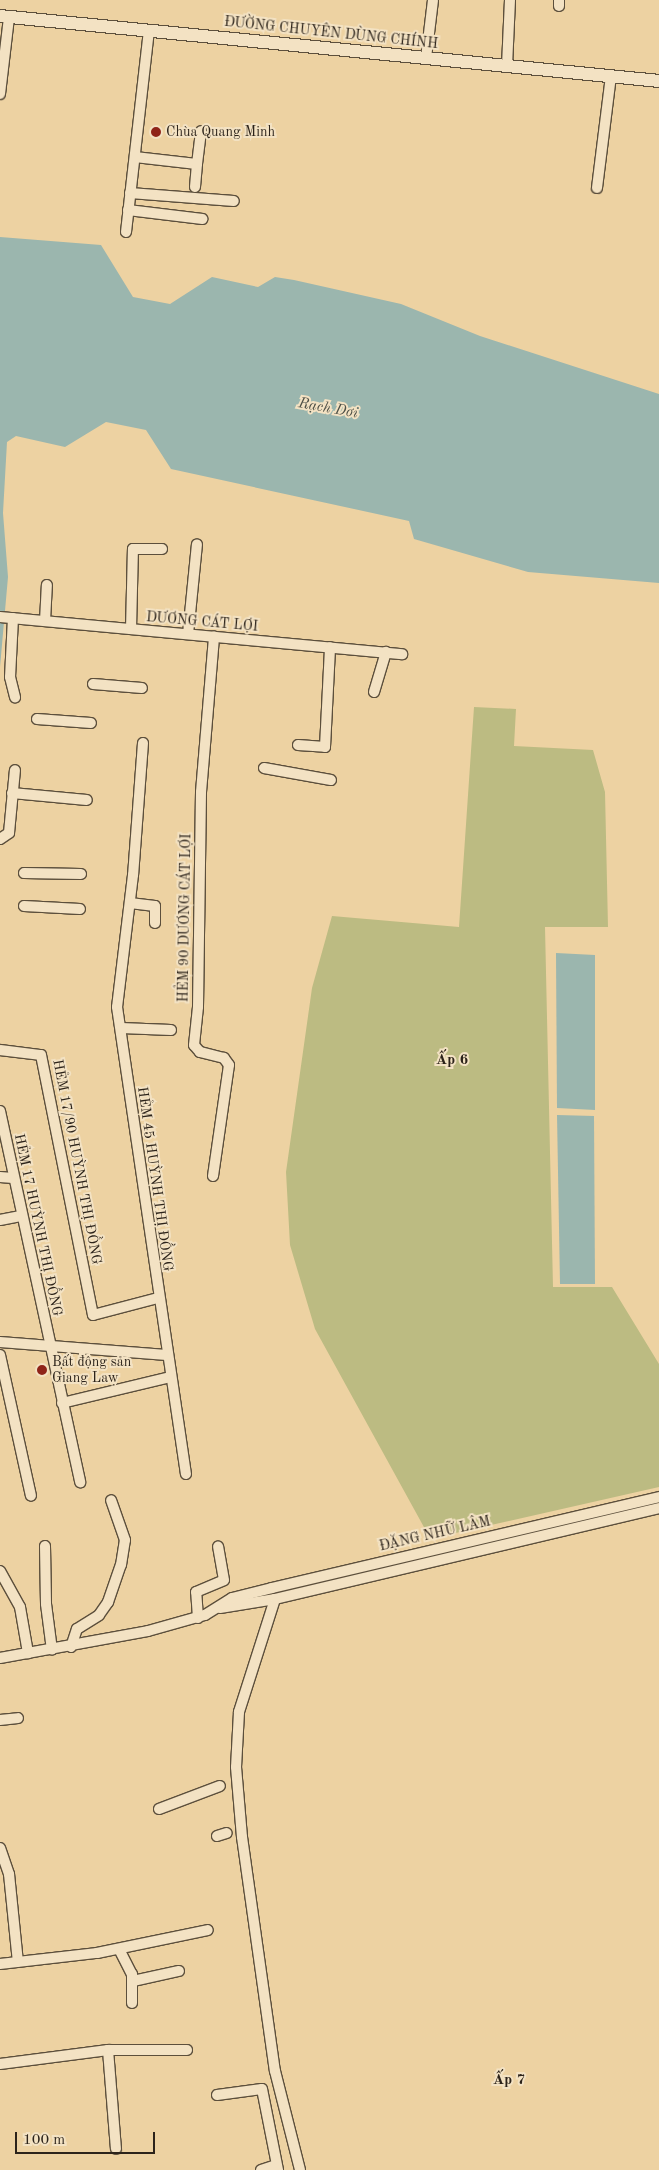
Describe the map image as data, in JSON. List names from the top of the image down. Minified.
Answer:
{"streets":{"street":["ĐƯỜNG CHUYÊN DÙNG CHÍNH","DƯƠNG CÁT LỢI","HẺM 90 DƯƠNG CÁT LỢI","HẺM 17/90 HUỲNH THỊ ĐỒNG","HẺM 45 HUỲNH THỊ ĐỒNG","HẺM 17 HUỲNH THỊ ĐỒNG","ĐẶNG NHỮ LÂM"]},"crossings":[["DƯƠNG CÁT LỢI","HẺM 90 DƯƠNG CÁT LỢI"],["HẺM 17/90 HUỲNH THỊ ĐỒNG","HẺM 45 HUỲNH THỊ ĐỒNG"]],"districts":["Ấp 6","Ấp 7"],"water":["Rạch Dơi"],"places":["Chùa Quang Minh","Bất động sản Giang Law"],"scale_bar":"100 m"}
